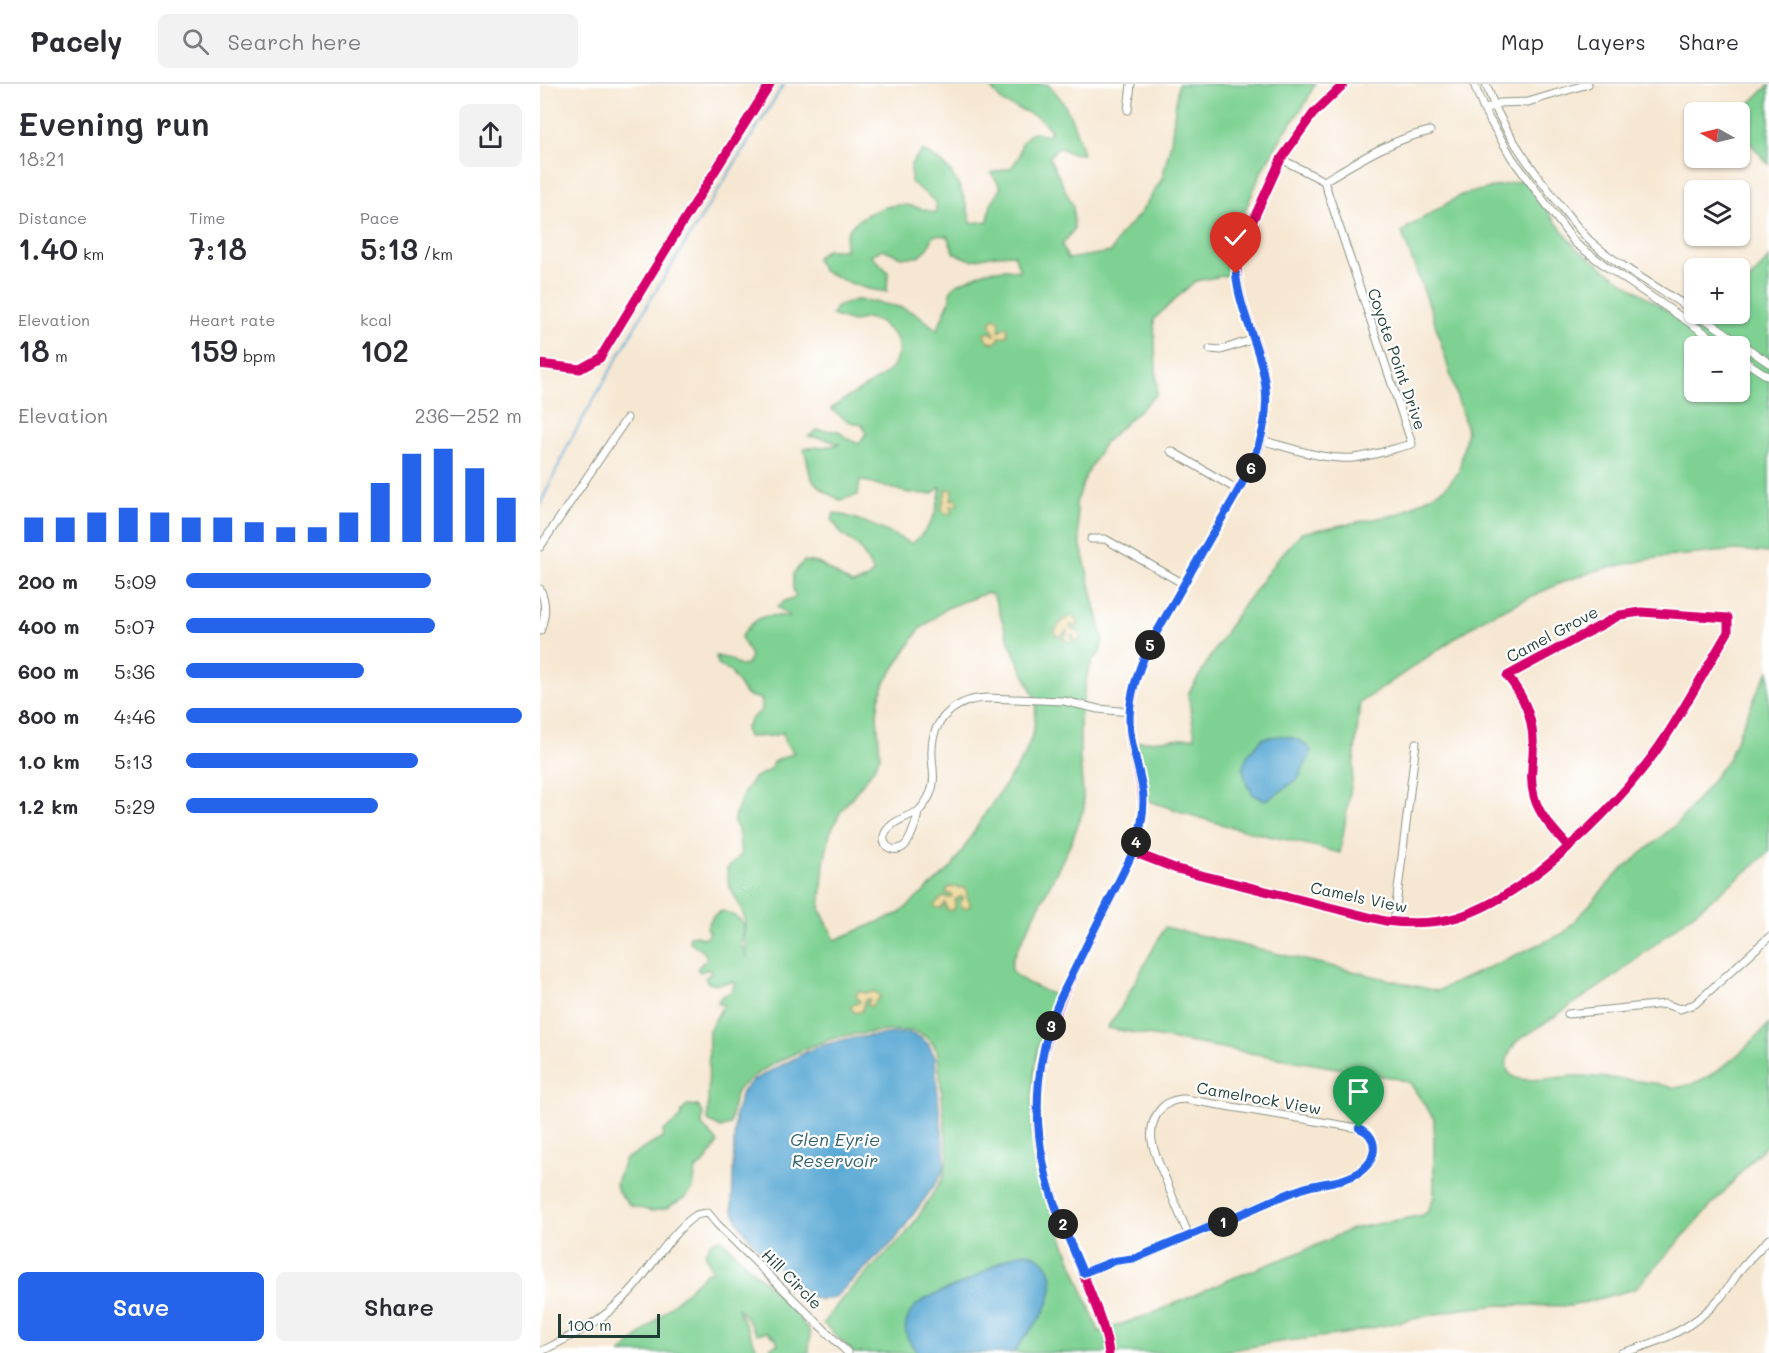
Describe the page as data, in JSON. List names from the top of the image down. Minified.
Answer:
{"streets":{"street":["Coyote Point Drive","Camel Grove","Camels View","Camelrock View","Hill Circle"]},"crossings":[["Camel Grove","Camels View"]],"water":["Glen Eyrie Reservoir"],"scale_bar":"100 m","north":"left","page":{"header":"Pacely","search":"Search here","nav":["Map","Layers","Share"],"heading":["Evening run","18:21"],"map_buttons":["+","−"],"stats":[["Distance","1.40 km"],["Time","7:18"],["Pace","5:13 /km"],["Elevation","18 m"],["Heart rate","159 bpm"],["kcal","102"]],"chart":["Elevation","236–252 m"],"pins":["6","5","4","3","1","2"],"list":[{"name":"200 m","note":"5:09"},{"name":"400 m","note":"5:07"},{"name":"600 m","note":"5:36"},{"name":"800 m","note":"4:46"},{"name":"1.0 km","note":"5:13"},{"name":"1.2 km","note":"5:29"}],"buttons":["Save","Share"],"scale":"100 m"}}
